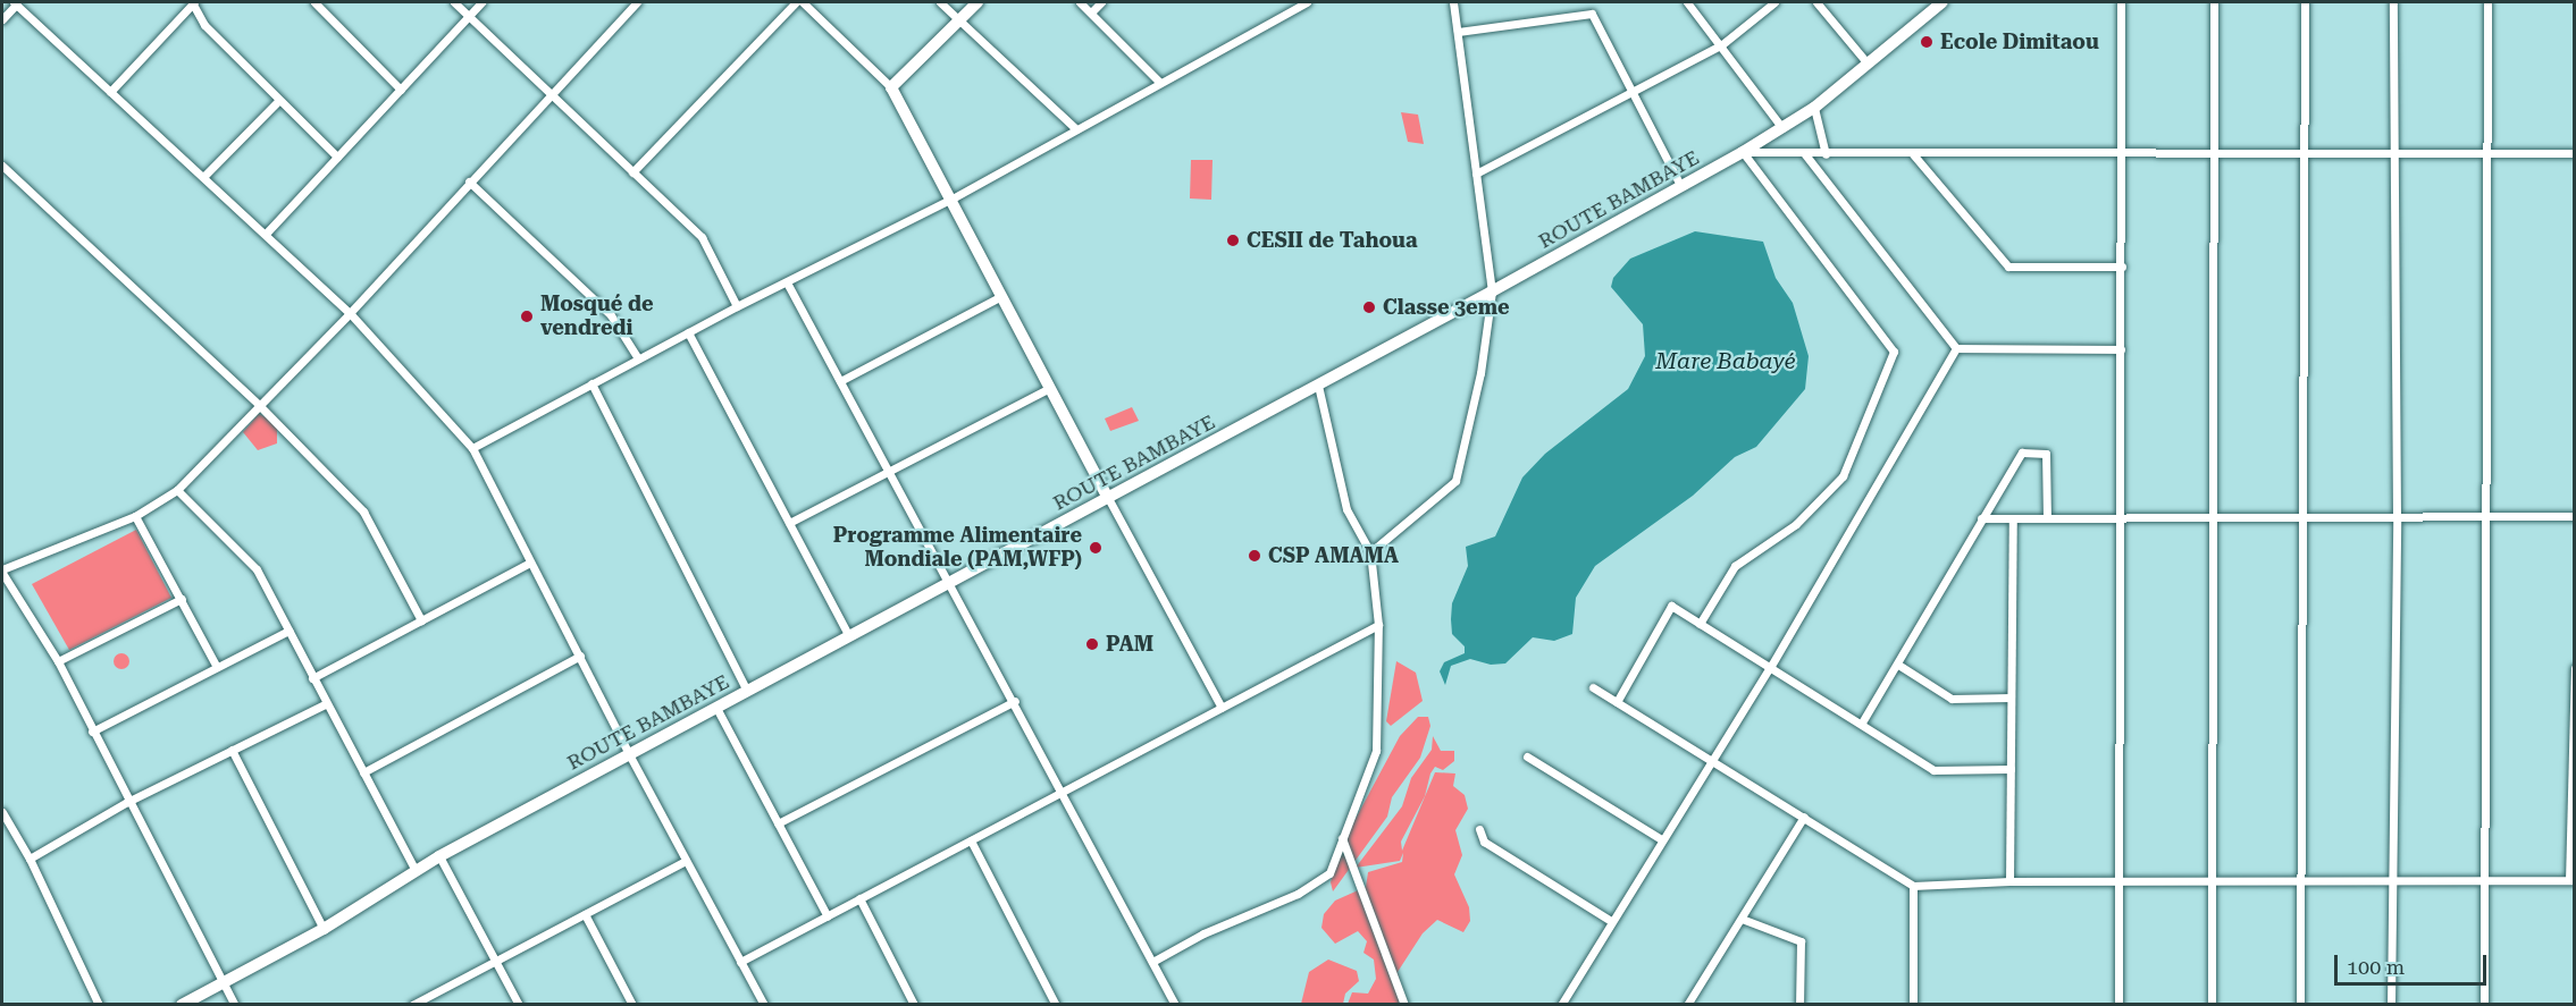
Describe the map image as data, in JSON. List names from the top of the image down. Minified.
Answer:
{"streets":{"street":["ROUTE BAMBAYE"]},"water":["Mare Babayé"],"places":["Ecole Dimitaou","CESII de Tahoua","Classe 3eme","Mosqué de vendredi","Programme Alimentaire Mondiale (PAM,WFP)","CSP AMAMA","PAM"],"scale_bar":"100 m"}
